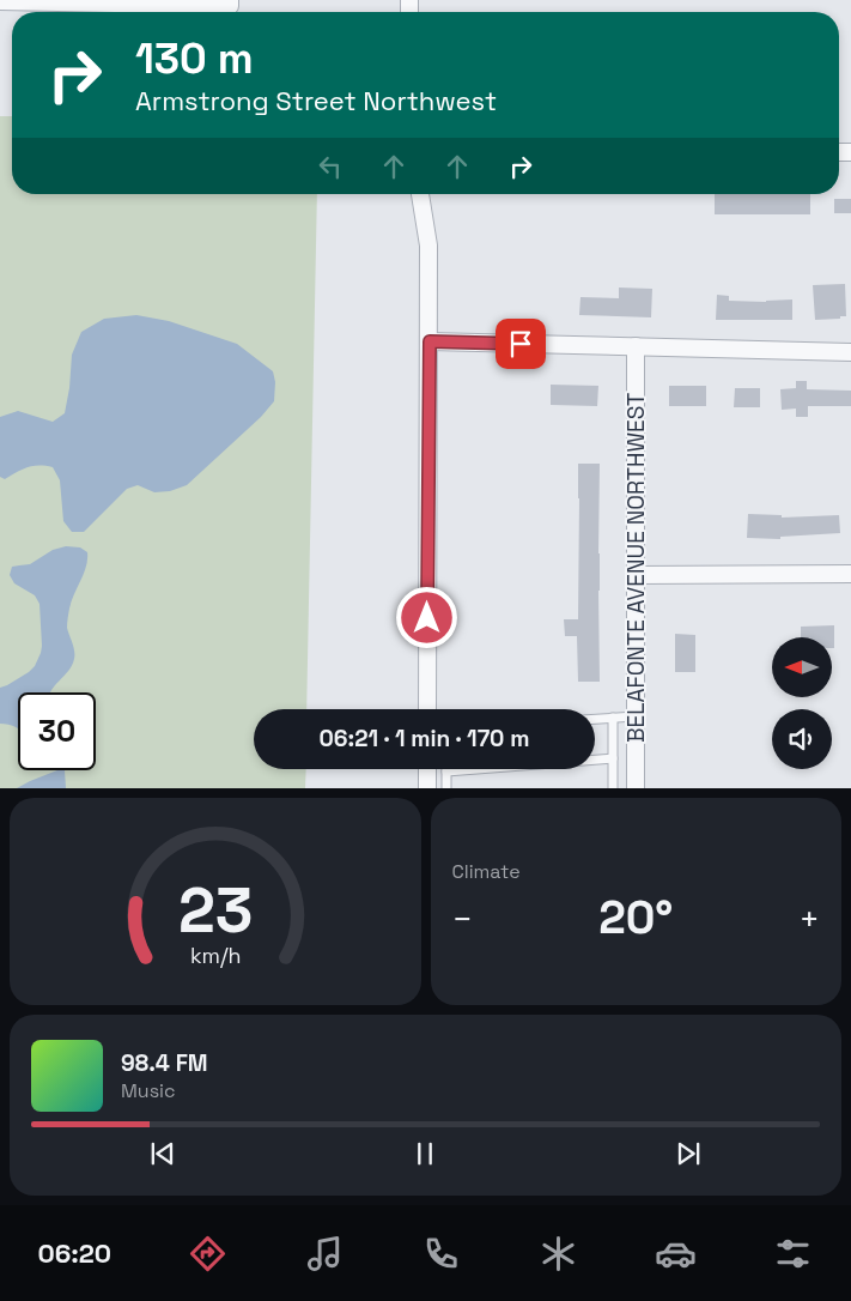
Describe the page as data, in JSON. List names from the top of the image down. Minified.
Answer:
{"streets":{"street":["BELAFONTE AVENUE NORTHWEST"]},"north":"left","page":{"turn":["130 m","Armstrong Street Northwest"],"limit":"30","trip":"06:21 · 1 min · 170 m","tile":"Climate","heat":["−","20°","+"],"song":["98.4 FM","Music"],"tabs":"06:20","gauge":["23","km/h"]}}
